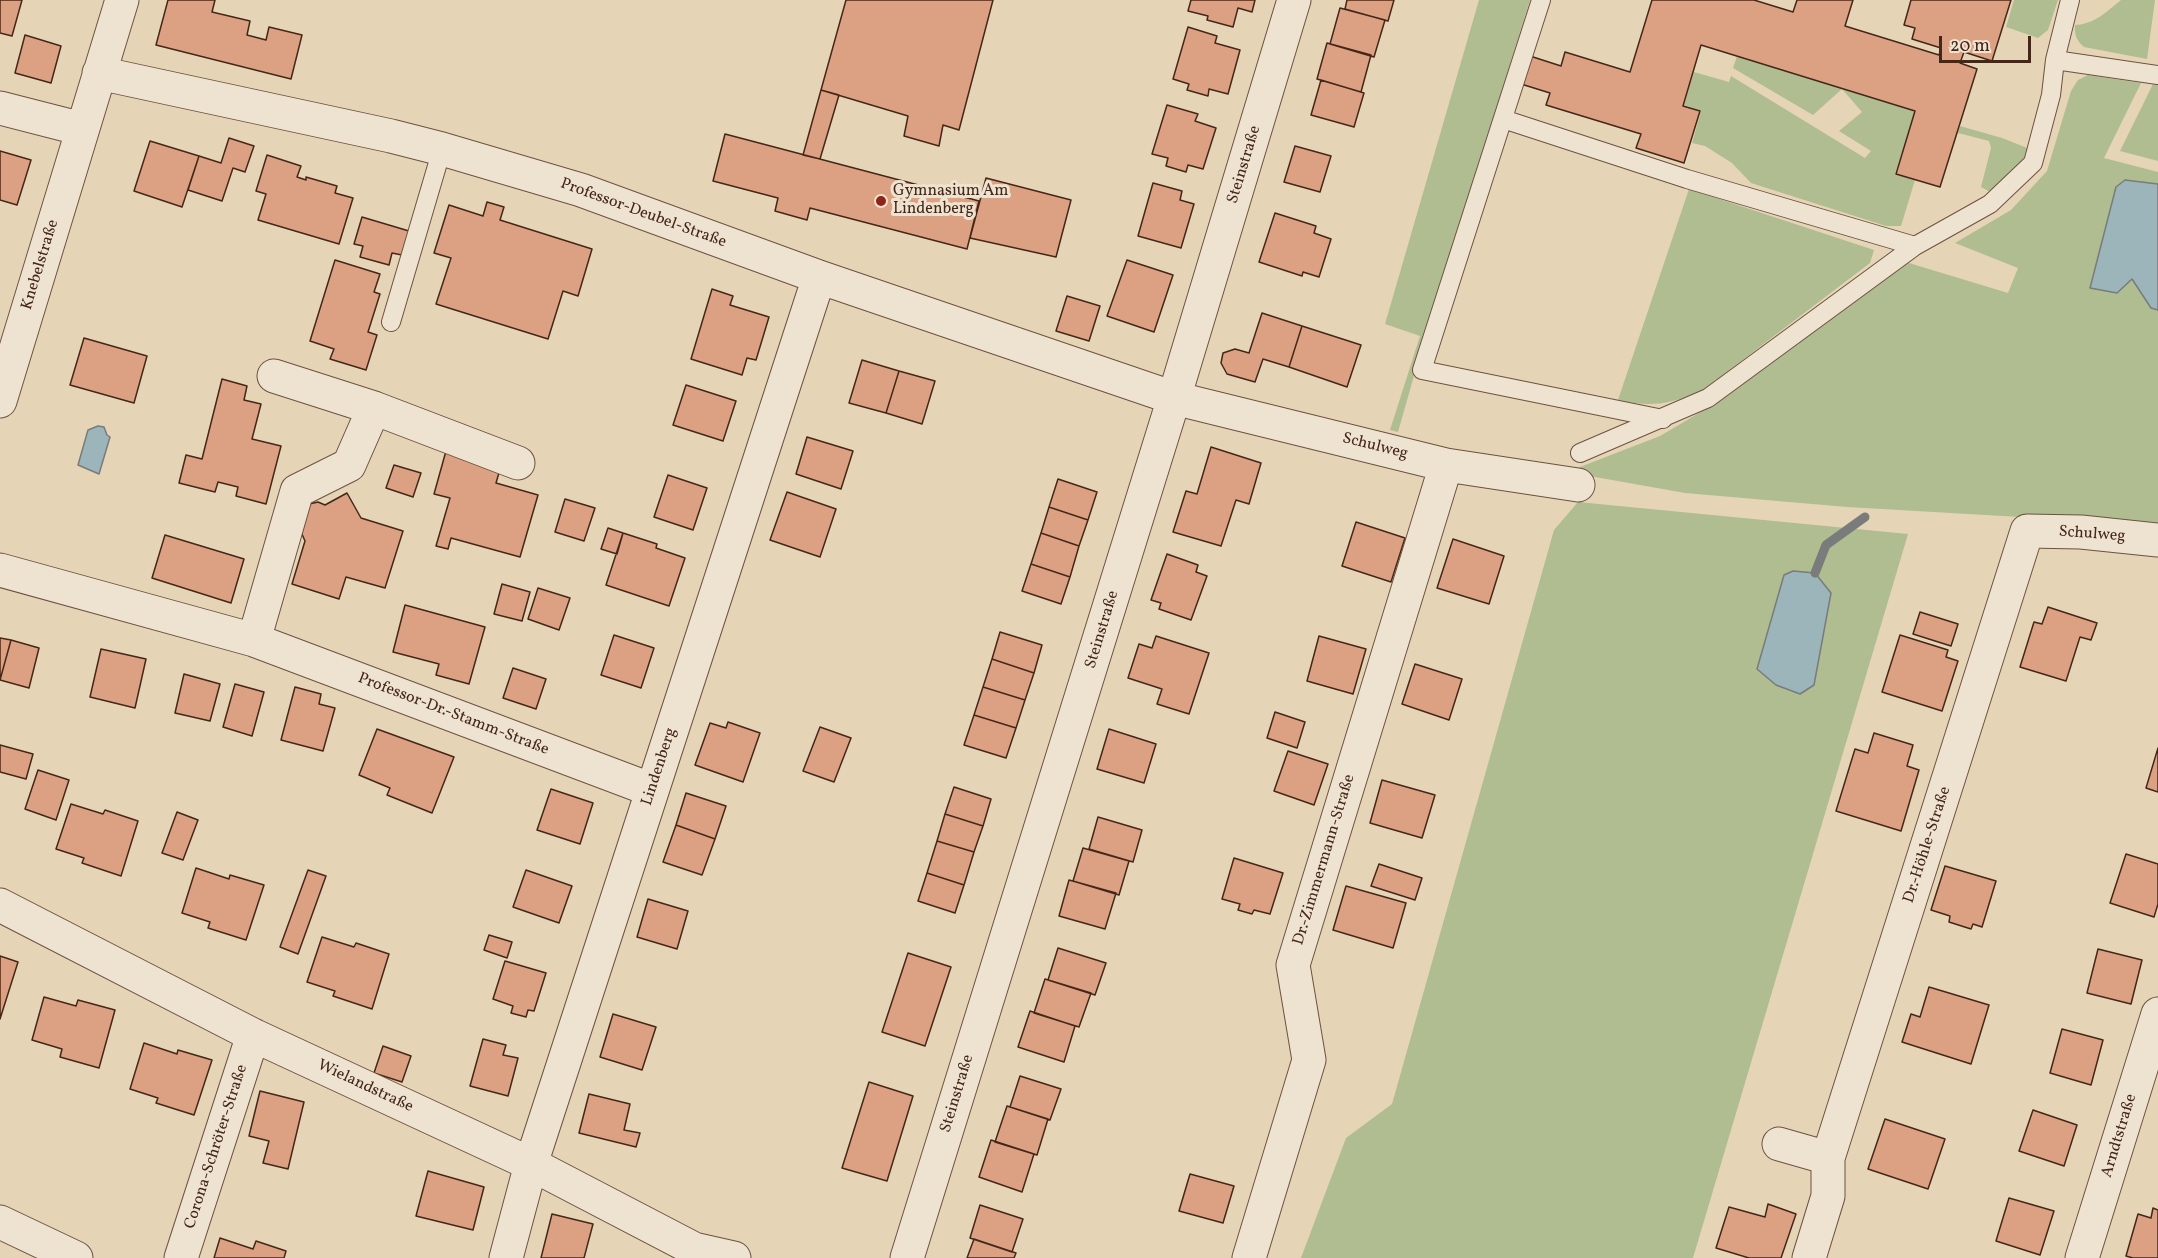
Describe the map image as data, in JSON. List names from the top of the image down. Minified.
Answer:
{"streets":{"street":["Steinstraße","Professor-Deubel-Straße","Knebelstraße","Schulweg","Professor-Dr.-Stamm-Straße","Lindenberg","Dr.-Höhle-Straße","Dr.-Zimmermann-Straße","Wielandstraße","Arndtstraße","Corona-Schröter-Straße"]},"crossings":[["Steinstraße","Professor-Deubel-Straße"],["Steinstraße","Schulweg"],["Professor-Deubel-Straße","Knebelstraße"],["Professor-Deubel-Straße","Schulweg"],["Professor-Deubel-Straße","Lindenberg"],["Schulweg","Dr.-Höhle-Straße"],["Schulweg","Dr.-Zimmermann-Straße"],["Professor-Dr.-Stamm-Straße","Lindenberg"],["Lindenberg","Wielandstraße"],["Wielandstraße","Corona-Schröter-Straße"]],"places":["Gymnasium Am Lindenberg"],"scale_bar":"20 m"}
